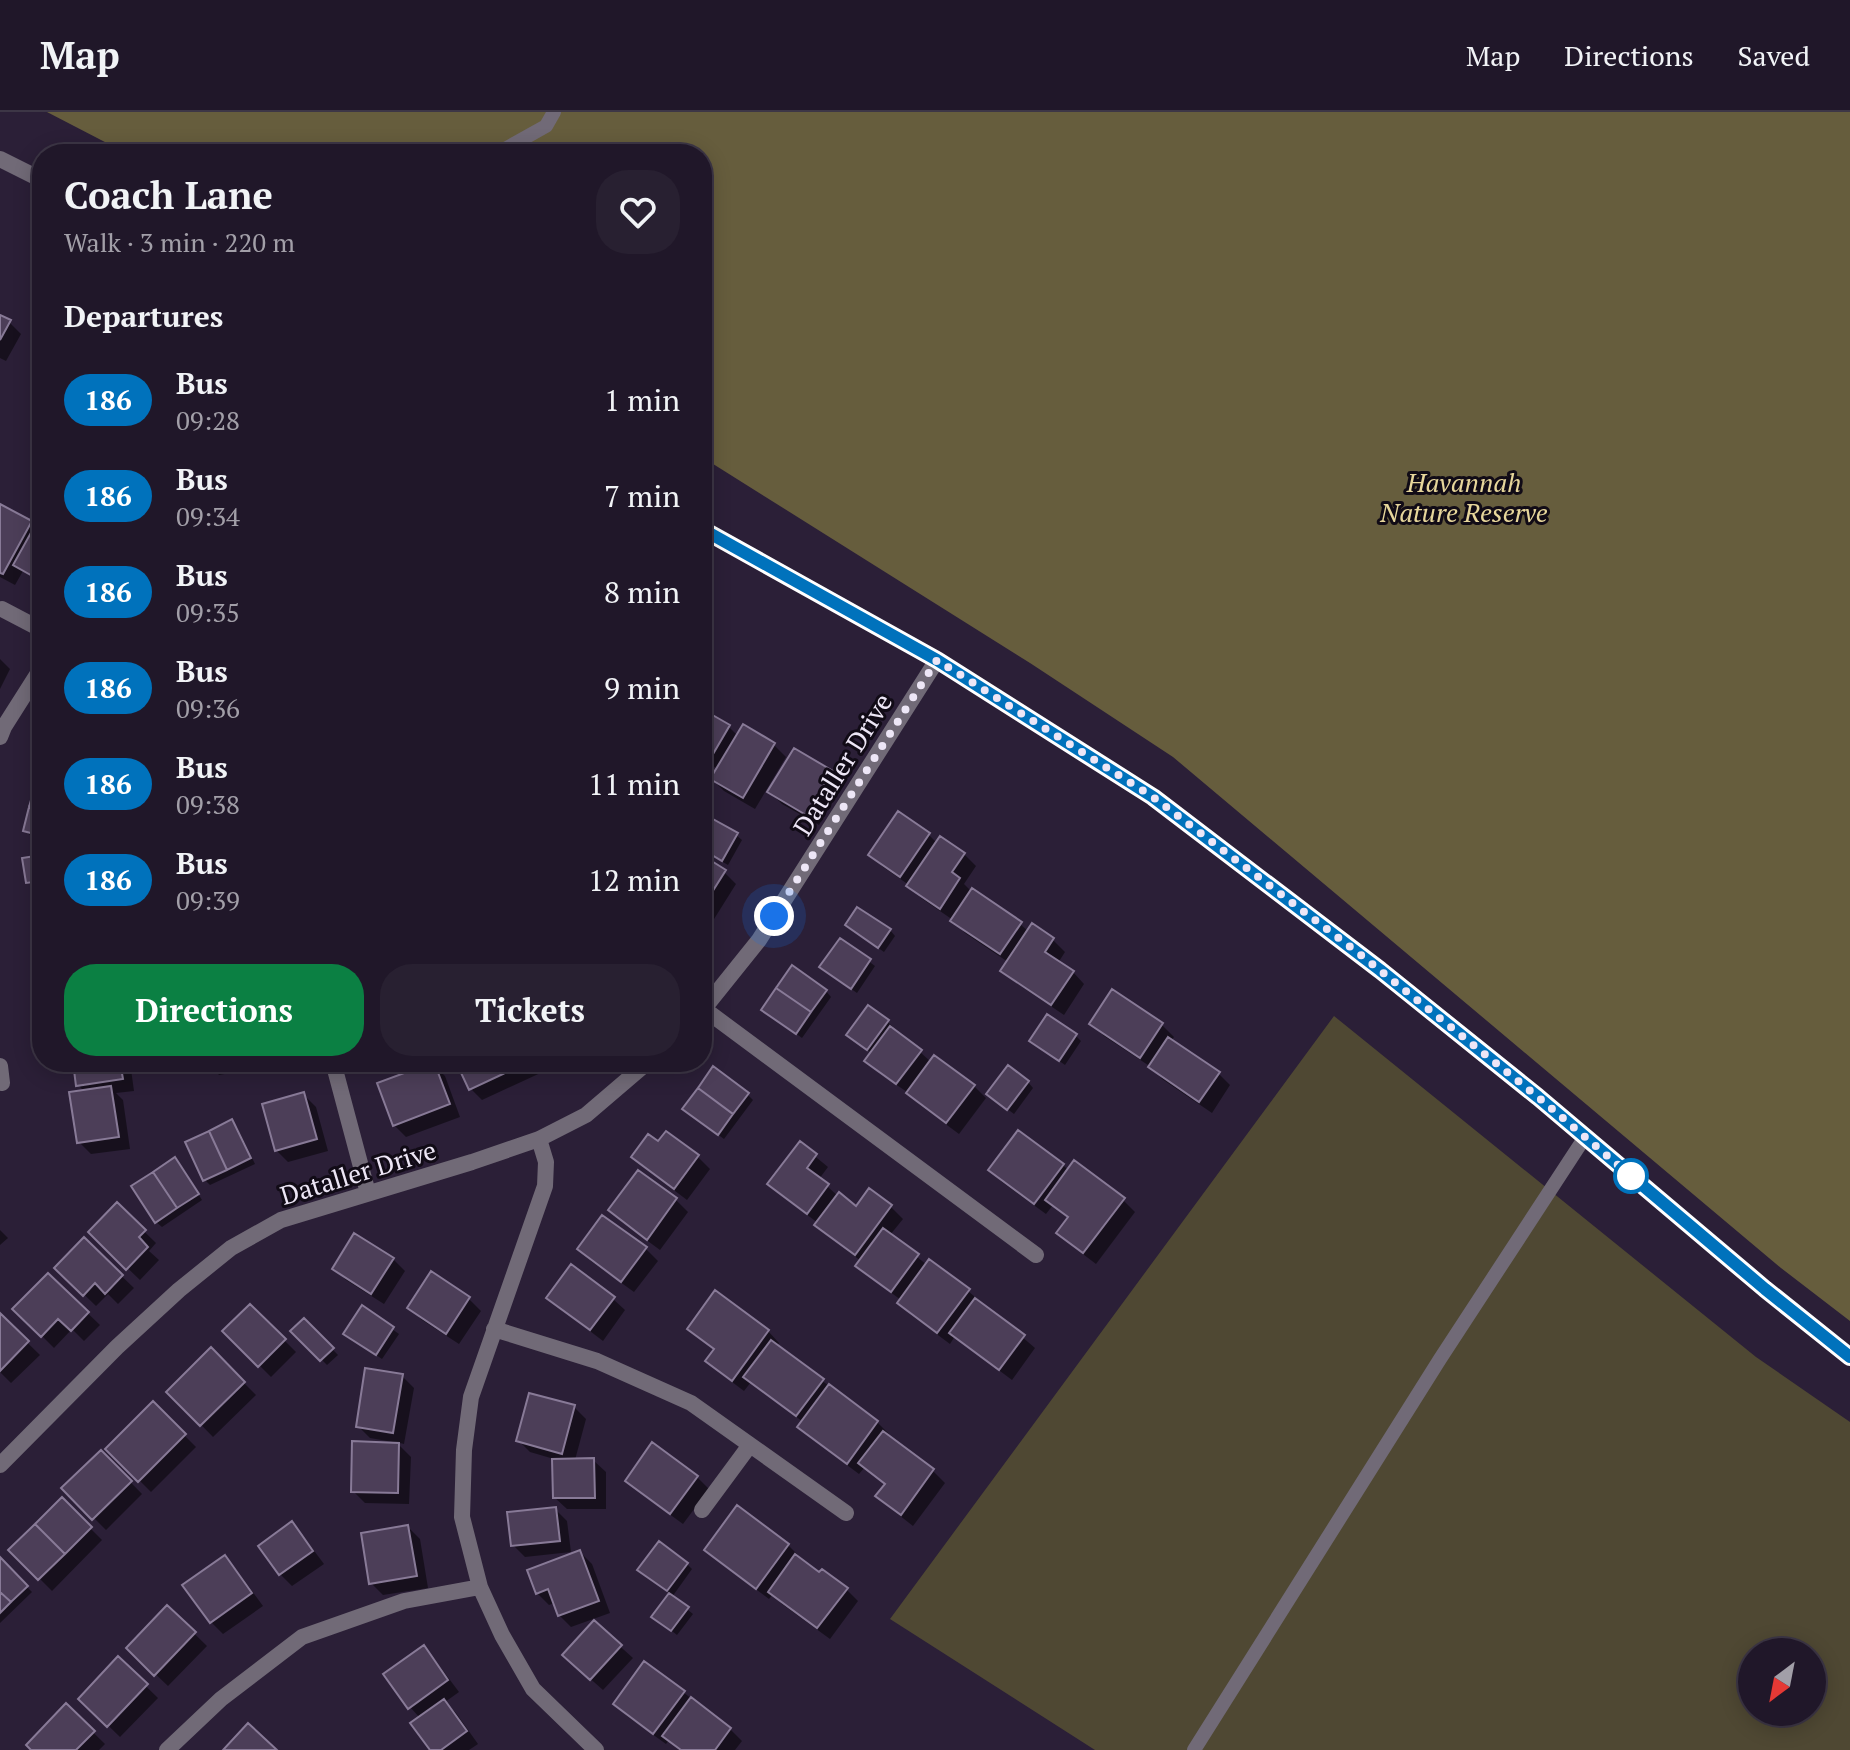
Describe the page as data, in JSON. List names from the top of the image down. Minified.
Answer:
{"streets":{"street":["Dataller Drive"]},"parks":["Havannah Nature Reserve"],"lines":["bus line 186"],"north":"bottom left","page":{"header":"Map","nav":["Map","Directions","Saved"],"heading":[["Coach Lane","Walk · 3 min · 220 m"],"Departures"],"list":[{"mark":"186","name":"Bus","note":"09:28","value":"1 min"},{"mark":"186","name":"Bus","note":"09:34","value":"7 min"},{"mark":"186","name":"Bus","note":"09:35","value":"8 min"},{"mark":"186","name":"Bus","note":"09:36","value":"9 min"},{"mark":"186","name":"Bus","note":"09:38","value":"11 min"},{"mark":"186","name":"Bus","note":"09:39","value":"12 min"}],"buttons":["Directions","Tickets"]}}
